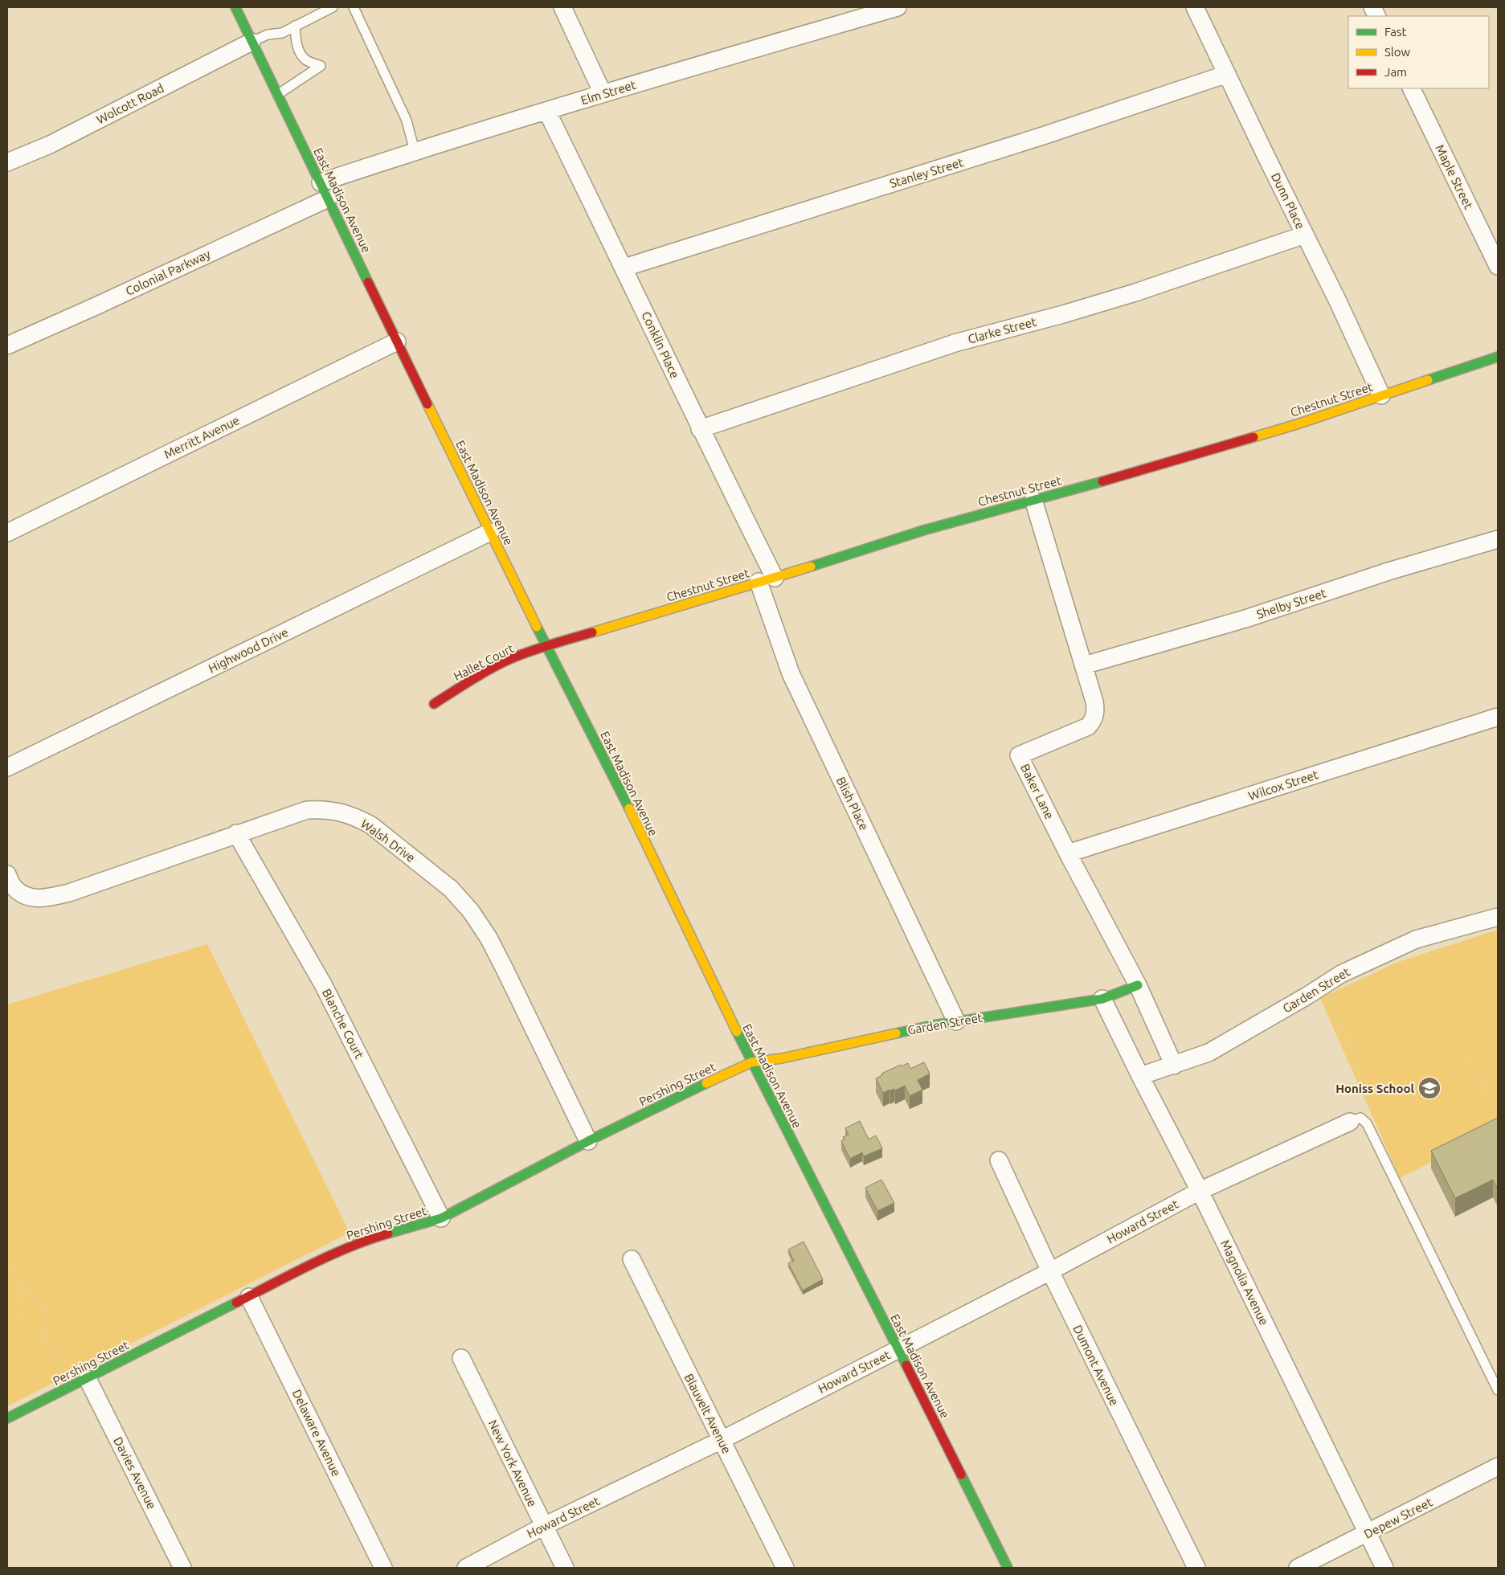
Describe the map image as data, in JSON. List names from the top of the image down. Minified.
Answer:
{"streets":{"street":["Elm Street","Wolcott Road","Stanley Street","Maple Street","East Madison Avenue","Dunn Place","Colonial Parkway","Clarke Street","Conklin Place","Chestnut Street","Merritt Avenue","Shelby Street","Highwood Drive","Hallet Court","Wilcox Street","Baker Lane","Blish Place","Walsh Drive","Garden Street","Blanche Court","Pershing Street","Howard Street","Magnolia Avenue","Dumont Avenue","Blauvelt Avenue","Delaware Avenue","New York Avenue","Davies Avenue","Depew Street"]},"crossings":[["Elm Street","East Madison Avenue"],["Elm Street","Conklin Place"],["Wolcott Road","East Madison Avenue"],["Stanley Street","Dunn Place"],["Stanley Street","Conklin Place"],["East Madison Avenue","Colonial Parkway"],["East Madison Avenue","Chestnut Street"],["East Madison Avenue","Merritt Avenue"],["East Madison Avenue","Highwood Drive"],["East Madison Avenue","Hallet Court"],["East Madison Avenue","Garden Street"],["East Madison Avenue","Pershing Street"],["East Madison Avenue","Howard Street"],["Dunn Place","Clarke Street"],["Dunn Place","Chestnut Street"],["Clarke Street","Conklin Place"],["Conklin Place","Chestnut Street"],["Conklin Place","Blish Place"],["Chestnut Street","Hallet Court"],["Chestnut Street","Baker Lane"],["Chestnut Street","Blish Place"],["Shelby Street","Baker Lane"],["Wilcox Street","Baker Lane"],["Baker Lane","Garden Street"],["Blish Place","Garden Street"],["Walsh Drive","Blanche Court"],["Walsh Drive","Pershing Street"],["Garden Street","Pershing Street"],["Garden Street","Magnolia Avenue"],["Blanche Court","Pershing Street"],["Pershing Street","Delaware Avenue"],["Pershing Street","Davies Avenue"],["Howard Street","Magnolia Avenue"],["Howard Street","Dumont Avenue"],["Howard Street","Blauvelt Avenue"],["Howard Street","New York Avenue"],["Magnolia Avenue","Depew Street"]],"places":{"school or university":["Honiss School"]},"legend":["Fast","Slow","Jam"]}
